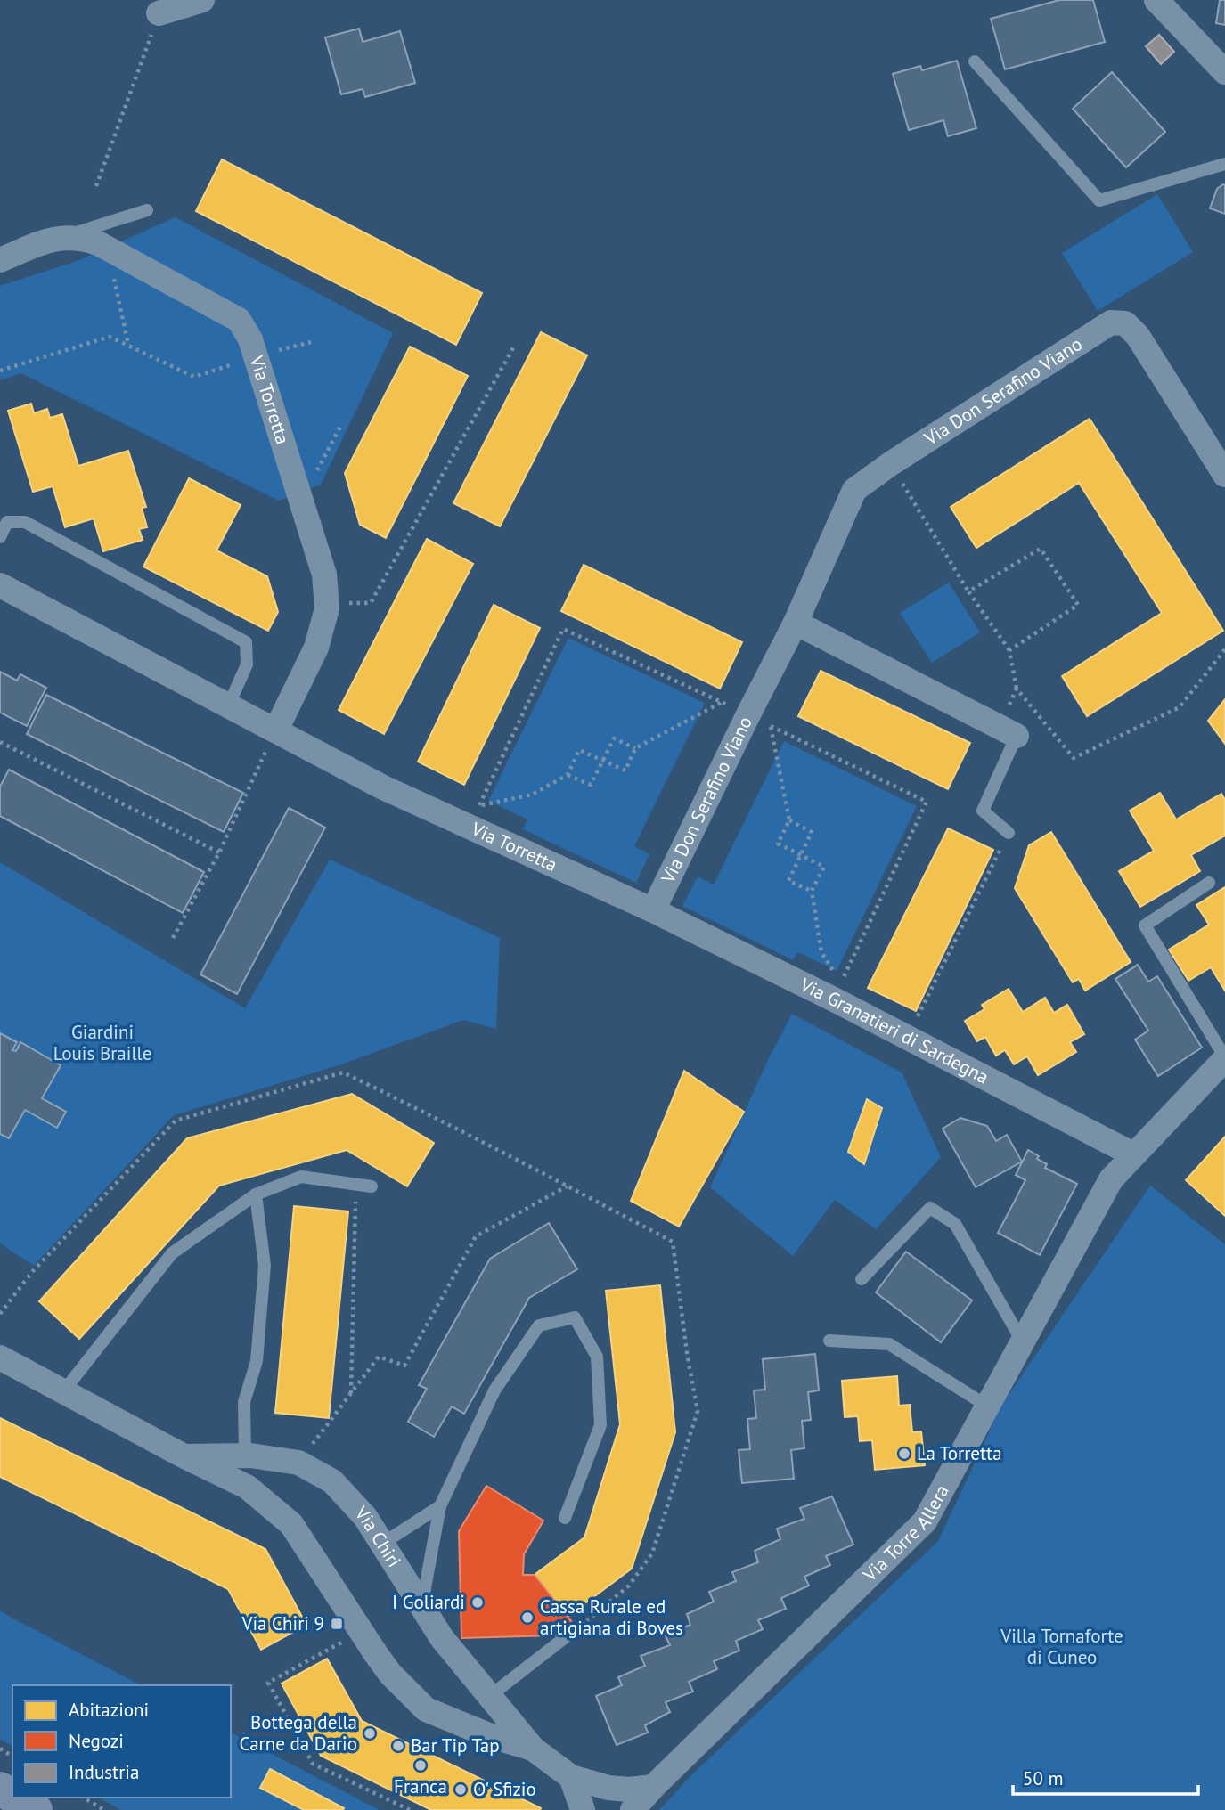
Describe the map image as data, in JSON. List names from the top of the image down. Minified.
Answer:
{"streets":{"street":["Via Don Serafino Viano","Via Torretta","Via Granatieri di Sardegna","Via Torre Allera","Via Chiri"]},"crossings":[["Via Don Serafino Viano","Via Torretta"],["Via Don Serafino Viano","Via Granatieri di Sardegna"],["Via Torretta","Via Granatieri di Sardegna"],["Via Granatieri di Sardegna","Via Torre Allera"],["Via Torre Allera","Via Chiri"]],"parks":["Giardini Louis Braille","Villa Tornaforte di Cuneo"],"places":{"other":["La Torretta","I Goliardi","Cassa Rurale ed artigiana di Boves","Bottega della Carne da Dario","Bar Tip Tap","Franca","O' Sfizio"],"transit":["Via Chiri 9"]},"legend":["Abitazioni","Negozi","Industria"],"scale_bar":"50 m"}
